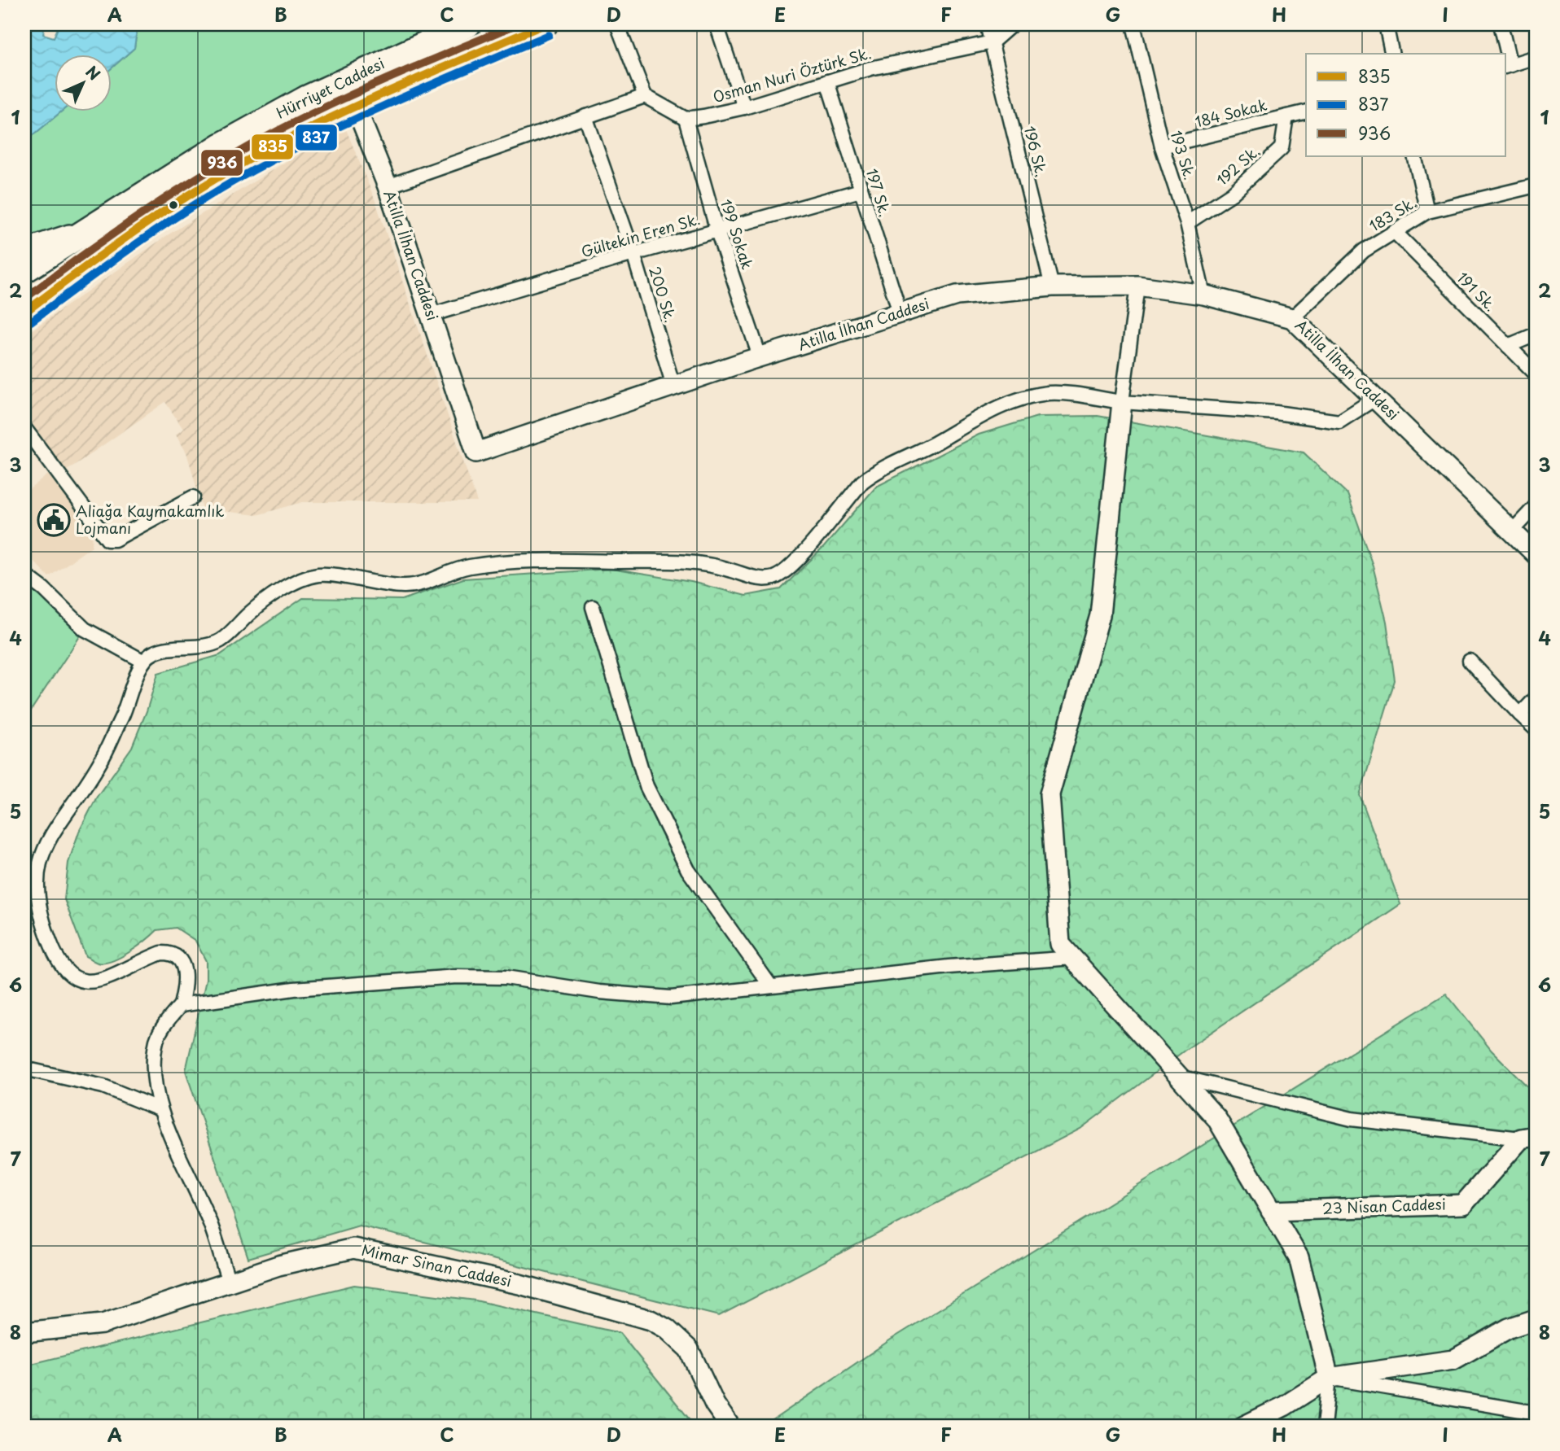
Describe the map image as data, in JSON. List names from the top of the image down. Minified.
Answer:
{"streets":{"highway":["Hürriyet Caddesi"],"street":["Osman Nuri Öztürk Sk.","184 Sokak","196 Sk.","193 Sk.","192 Sk.","197 Sk.","183 Sk.","199 Sokak","Gültekin Eren Sk.","Atilla İlhan Caddesi","191 Sk.","200 Sk.","23 Nisan Caddesi","Mimar Sinan Caddesi"]},"crossings":[["Osman Nuri Öztürk Sk.","196 Sk."],["Osman Nuri Öztürk Sk.","197 Sk."],["Osman Nuri Öztürk Sk.","199 Sokak"],["Hürriyet Caddesi","Atilla İlhan Caddesi"],["184 Sokak","193 Sk."],["184 Sokak","192 Sk."],["196 Sk.","Atilla İlhan Caddesi"],["193 Sk.","192 Sk."],["193 Sk.","Atilla İlhan Caddesi"],["197 Sk.","Gültekin Eren Sk."],["197 Sk.","Atilla İlhan Caddesi"],["183 Sk.","Atilla İlhan Caddesi"],["183 Sk.","191 Sk."],["199 Sokak","Gültekin Eren Sk."],["199 Sokak","Atilla İlhan Caddesi"],["Gültekin Eren Sk.","Atilla İlhan Caddesi"],["Gültekin Eren Sk.","200 Sk."],["Atilla İlhan Caddesi","200 Sk."]],"places":{"public building":["Aliağa Kaymakamlık Lojmanı"]},"lines":["transit line 835","transit line 936","transit line 837"],"legend":["835","837","936"],"north":"top right","grid":{"columns":["A","B","C","D","E","F","G","H","I"],"rows":["1","2","3","4","5","6","7","8"]}}
